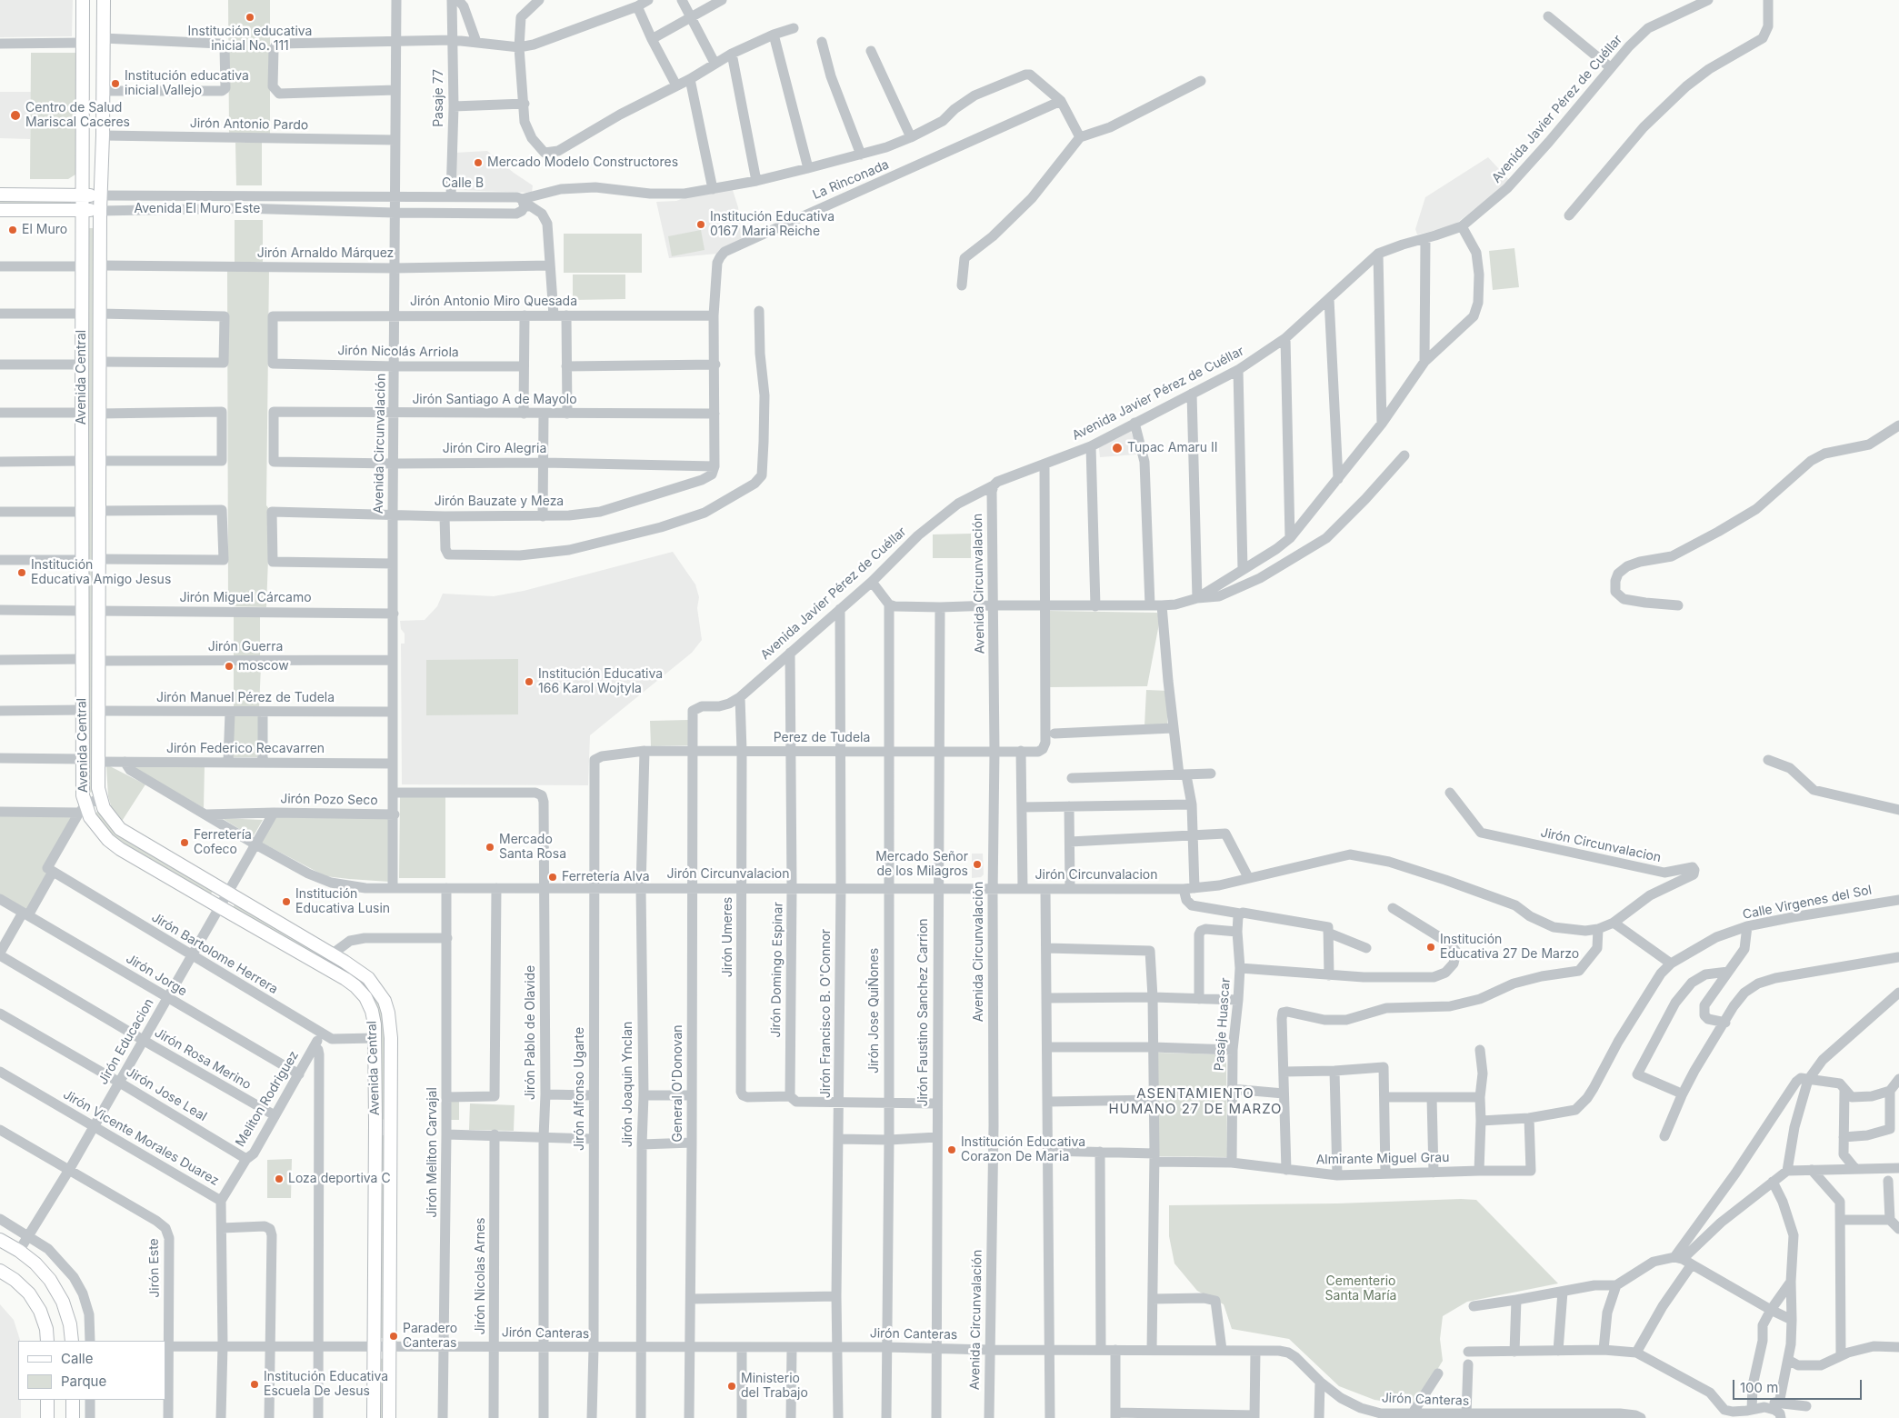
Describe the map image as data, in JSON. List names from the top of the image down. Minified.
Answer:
{"streets":{"main road":["Avenida El Muro Este","Avenida Central"],"street":["Pasaje 77","Avenida Javier Pérez de Cuéllar","Jirón Antonio Pardo","La Rinconada","Calle B","Jirón Arnaldo Márquez","Jirón Antonio Miro Quesada","Jirón Nicolás Arriola","Jirón Santiago A de Mayolo","Avenida Circunvalación","Jirón Ciro Alegria","Jirón Bauzate y Meza","Jirón Miguel Cárcamo","Jirón Guerra","Jirón Manuel Pérez de Tudela","Perez de Tudela","Jirón Federico Recavarren","Jirón Pozo Seco","Jirón Circunvalacion","Calle Virgenes del Sol","Jirón Umeres","Jirón Bartolome Herrera","Jirón Domingo Espinar","Jirón Jorge","Jirón Jose QuiÑones","Jirón Faustino Sanchez Carrion","Jirón Francisco B. O'Connor","Pasaje Huascar","Jirón Pablo de Olavide","Jirón Educacion","Jirón Rosa Merino","General O'Donovan","Jirón Joaquin Ynclan","Jirón Alfonso Ugarte","Jirón Jose Leal","Meliton Rodriguez","Jirón Vicente Morales Duarez","Jirón Meliton Carvajal","Almirante Miguel Grau","Jirón Este","Jirón Nicolas Arnes","Jirón Canteras"]},"crossings":[["Pasaje 77","Calle B"],["Avenida Javier Pérez de Cuéllar","Avenida Circunvalación"],["Avenida Javier Pérez de Cuéllar","Perez de Tudela"],["Avenida Javier Pérez de Cuéllar","Jirón Umeres"],["Avenida Javier Pérez de Cuéllar","Jirón Domingo Espinar"],["Avenida Javier Pérez de Cuéllar","Jirón Francisco B. O'Connor"],["Avenida Javier Pérez de Cuéllar","General O'Donovan"],["Jirón Antonio Pardo","Avenida Central"],["Jirón Antonio Pardo","Avenida Circunvalación"],["La Rinconada","Jirón Antonio Miro Quesada"],["La Rinconada","Jirón Santiago A de Mayolo"],["La Rinconada","Jirón Ciro Alegria"],["La Rinconada","Jirón Bauzate y Meza"],["Calle B","Avenida El Muro Este"],["Calle B","Jirón Arnaldo Márquez"],["Calle B","Jirón Antonio Miro Quesada"],["Calle B","Avenida Circunvalación"],["Avenida El Muro Este","Avenida Central"],["Avenida El Muro Este","Avenida Circunvalación"],["Jirón Arnaldo Márquez","Avenida Central"],["Jirón Arnaldo Márquez","Avenida Circunvalación"],["Jirón Antonio Miro Quesada","Jirón Nicolás Arriola"],["Jirón Antonio Miro Quesada","Avenida Circunvalación"],["Jirón Nicolás Arriola","Avenida Circunvalación"],["Avenida Central","Jirón Miguel Cárcamo"],["Avenida Central","Jirón Guerra"],["Avenida Central","Jirón Manuel Pérez de Tudela"],["Avenida Central","Jirón Federico Recavarren"],["Avenida Central","Jirón Bartolome Herrera"],["Avenida Central","Jirón Educacion"],["Avenida Central","Jirón Canteras"],["Jirón Santiago A de Mayolo","Avenida Circunvalación"],["Jirón Santiago A de Mayolo","Jirón Ciro Alegria"],["Avenida Circunvalación","Jirón Ciro Alegria"],["Avenida Circunvalación","Jirón Bauzate y Meza"],["Avenida Circunvalación","Jirón Miguel Cárcamo"],["Avenida Circunvalación","Jirón Guerra"],["Avenida Circunvalación","Jirón Manuel Pérez de Tudela"],["Avenida Circunvalación","Perez de Tudela"],["Avenida Circunvalación","Jirón Federico Recavarren"],["Avenida Circunvalación","Jirón Pozo Seco"],["Avenida Circunvalación","Jirón Circunvalacion"],["Avenida Circunvalación","Jirón Pablo de Olavide"],["Avenida Circunvalación","Jirón Canteras"],["Jirón Ciro Alegria","Jirón Bauzate y Meza"],["Perez de Tudela","Jirón Umeres"],["Perez de Tudela","Jirón Domingo Espinar"],["Perez de Tudela","Jirón Jose QuiÑones"],["Perez de Tudela","Jirón Faustino Sanchez Carrion"],["Perez de Tudela","Jirón Francisco B. O'Connor"],["Perez de Tudela","General O'Donovan"],["Perez de Tudela","Jirón Joaquin Ynclan"],["Perez de Tudela","Jirón Alfonso Ugarte"],["Jirón Federico Recavarren","Jirón Circunvalacion"],["Jirón Pozo Seco","Jirón Circunvalacion"],["Jirón Pozo Seco","Jirón Educacion"],["Jirón Circunvalacion","Jirón Umeres"],["Jirón Circunvalacion","Jirón Domingo Espinar"],["Jirón Circunvalacion","Jirón Jose QuiÑones"],["Jirón Circunvalacion","Jirón Faustino Sanchez Carrion"],["Jirón Circunvalacion","Jirón Francisco B. O'Connor"],["Jirón Circunvalacion","Jirón Pablo de Olavide"],["Jirón Circunvalacion","Jirón Educacion"],["Jirón Circunvalacion","General O'Donovan"],["Jirón Circunvalacion","Jirón Joaquin Ynclan"],["Jirón Circunvalacion","Jirón Alfonso Ugarte"],["Jirón Circunvalacion","Jirón Meliton Carvajal"],["Calle Virgenes del Sol","Almirante Miguel Grau"],["Jirón Umeres","Jirón Domingo Espinar"],["Jirón Bartolome Herrera","Jirón Educacion"],["Jirón Bartolome Herrera","Meliton Rodriguez"],["Jirón Jorge","Jirón Educacion"],["Jirón Jorge","Meliton Rodriguez"],["Jirón Jose QuiÑones","Jirón Canteras"],["Jirón Faustino Sanchez Carrion","Jirón Canteras"],["Jirón Francisco B. O'Connor","Jirón Canteras"],["Pasaje Huascar","Almirante Miguel Grau"],["Jirón Pablo de Olavide","Jirón Canteras"],["Jirón Educacion","Jirón Rosa Merino"],["Jirón Educacion","Jirón Jose Leal"],["Jirón Educacion","Jirón Vicente Morales Duarez"],["Jirón Educacion","Jirón Este"],["Jirón Rosa Merino","Meliton Rodriguez"],["General O'Donovan","Jirón Canteras"],["Jirón Joaquin Ynclan","Jirón Canteras"],["Jirón Alfonso Ugarte","Jirón Canteras"],["Jirón Jose Leal","Meliton Rodriguez"],["Meliton Rodriguez","Jirón Vicente Morales Duarez"],["Jirón Vicente Morales Duarez","Jirón Canteras"],["Jirón Meliton Carvajal","Jirón Canteras"],["Jirón Este","Jirón Canteras"],["Jirón Nicolas Arnes","Jirón Canteras"]],"districts":["ASENTAMIENTO HUMANO 27 DE MARZO"],"parks":["Cementerio Santa María"],"places":["Institución educativa inicial No. 111","Institución educativa inicial Vallejo","Centro de Salud Mariscal Caceres","Mercado Modelo Constructores","Institución Educativa 0167 Maria Reiche","El Muro","Tupac Amaru II","Institución Educativa Amigo Jesus","moscow","Institución Educativa 166 Karol Wojtyla","Ferretería Cofeco","Mercado Santa Rosa","Mercado Señor de los Milagros","Ferretería Alva","Institución Educativa Lusin","Institución Educativa 27 De Marzo","Institución Educativa Corazon De Maria","Loza deportiva C","Paradero Canteras","Institución Educativa Escuela De Jesus","Ministerio del Trabajo"],"legend":["Calle","Parque"],"scale_bar":"100 m"}
